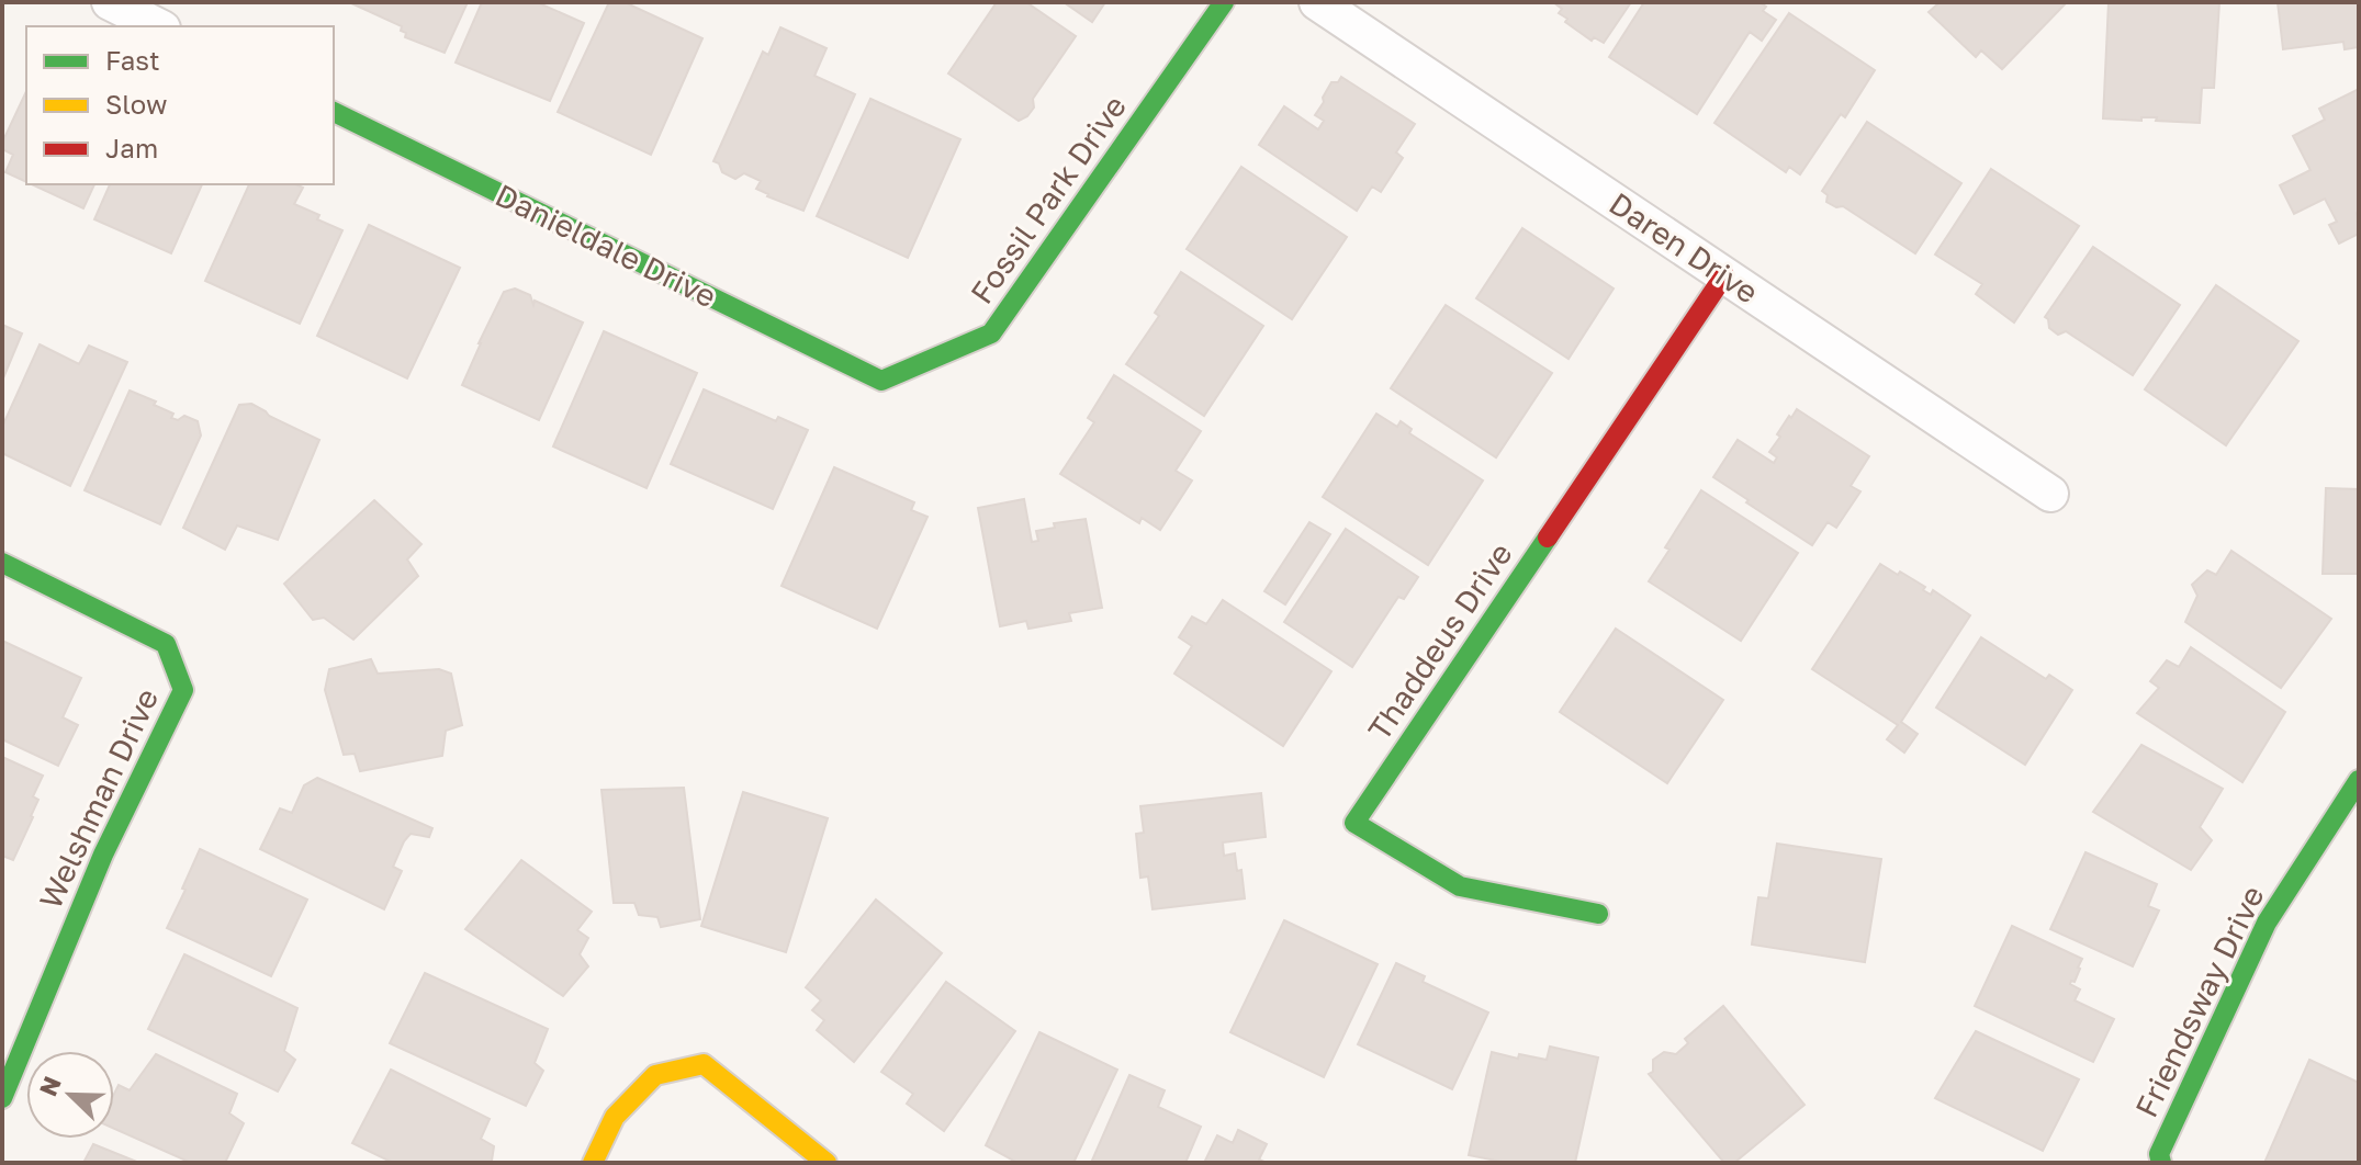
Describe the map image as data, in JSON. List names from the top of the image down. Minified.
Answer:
{"streets":{"street":["Fossil Park Drive","Danieldale Drive","Daren Drive","Thaddeus Drive","Welshman Drive","Friendsway Drive"]},"crossings":[["Fossil Park Drive","Danieldale Drive"],["Daren Drive","Thaddeus Drive"]],"legend":["Fast","Slow","Jam"],"north":"top left"}
